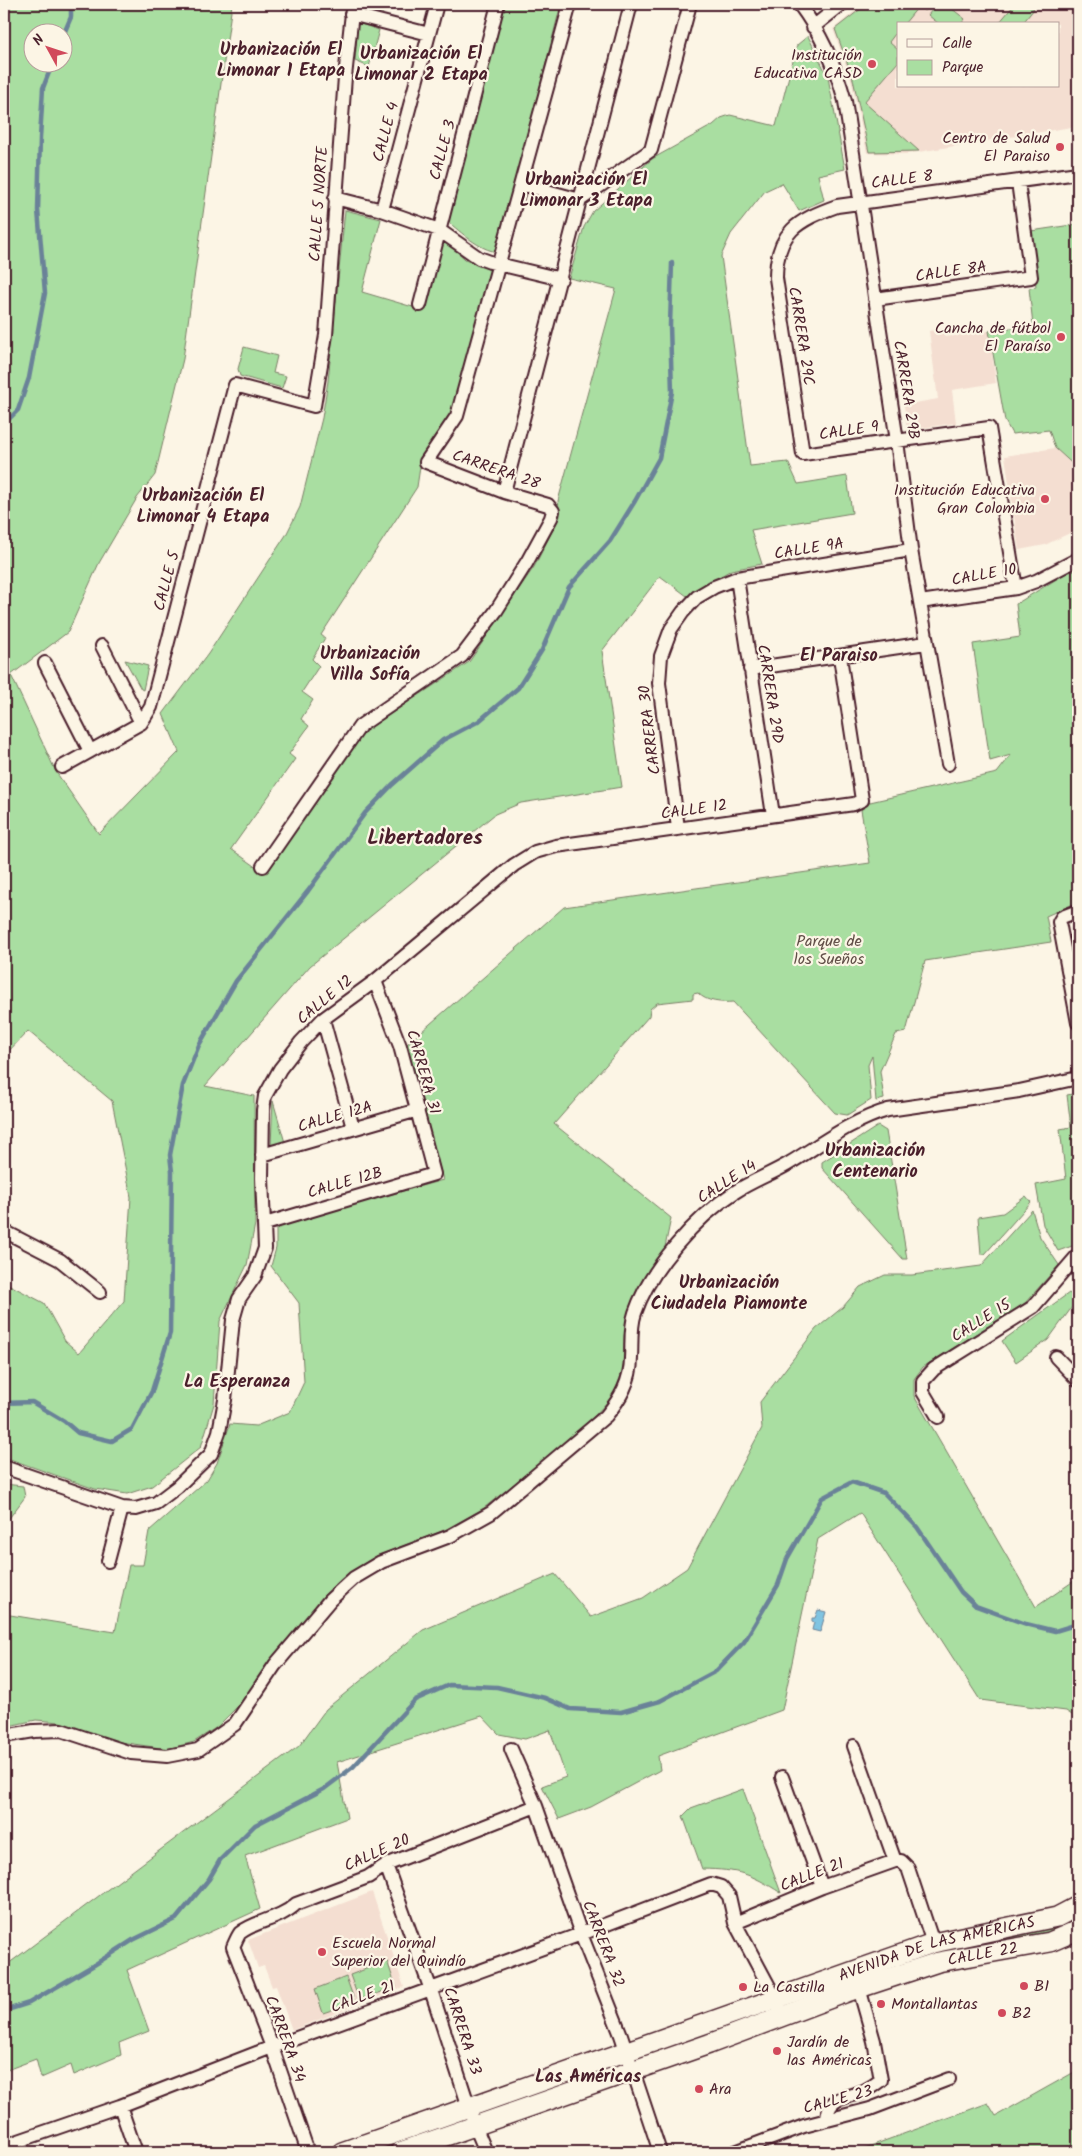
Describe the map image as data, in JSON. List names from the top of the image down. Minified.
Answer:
{"streets":{"main road":["AVENIDA DE LAS AMÉRICAS","CALLE 22"],"street":["CALLE 4","CALLE 3","CALLE 8","CALLE 5 NORTE","CALLE 8A","CARRERA 29C","CARRERA 29B","CALLE 9","CARRERA 28","CALLE 9A","CALLE 10","CALLE 5","CARRERA 29D","CARRERA 30","CALLE 12","CARRERA 31","CALLE 12A","CALLE 14","CALLE 12B","CALLE 15","CALLE 20","CALLE 21","CARRERA 32","CARRERA 33","CARRERA 34","CALLE 23"]},"crossings":[["CALLE 8","CALLE 8A"],["CALLE 8","CARRERA 29C"],["CALLE 8","CARRERA 29B"],["CALLE 5 NORTE","CALLE 5"],["CALLE 8A","CARRERA 29B"],["CARRERA 29C","CALLE 9"],["CARRERA 29B","CALLE 9"],["CARRERA 29B","CALLE 9A"],["CARRERA 29B","CALLE 10"],["CALLE 9","CALLE 10"],["CALLE 9A","CARRERA 29D"],["CALLE 9A","CARRERA 30"],["CARRERA 29D","CALLE 12"],["CARRERA 30","CALLE 12"],["CALLE 12","CARRERA 31"],["CALLE 12","CALLE 12A"],["CALLE 12","CALLE 12B"],["CARRERA 31","CALLE 12A"],["CARRERA 31","CALLE 12B"],["CALLE 20","CARRERA 32"],["CALLE 20","CARRERA 33"],["CALLE 20","CARRERA 34"],["CALLE 21","CARRERA 32"],["CALLE 21","CARRERA 33"],["CALLE 21","CARRERA 34"],["CARRERA 32","AVENIDA DE LAS AMÉRICAS"],["AVENIDA DE LAS AMÉRICAS","CALLE 22"],["AVENIDA DE LAS AMÉRICAS","CARRERA 33"]],"districts":["Urbanización El Limonar 1 Etapa","Urbanización El Limonar 2 Etapa","Urbanización El Limonar 3 Etapa","Urbanización El Limonar 4 Etapa","Urbanización Villa Sofía","El Paraiso","Libertadores","Urbanización Centenario","Urbanización Ciudadela Piamonte","La Esperanza","Las Américas"],"parks":["Parque de los Sueños"],"places":["Institución Educativa CASD","Centro de Salud El Paraiso","Cancha de fútbol El Paraíso","Institución Educativa Gran Colombia","Escuela Normal Superior del Quindío","B1","La Castilla","Montallantas","B2","Jardín de las Américas","Ara"],"legend":["Calle","Parque"],"north":"top left"}
